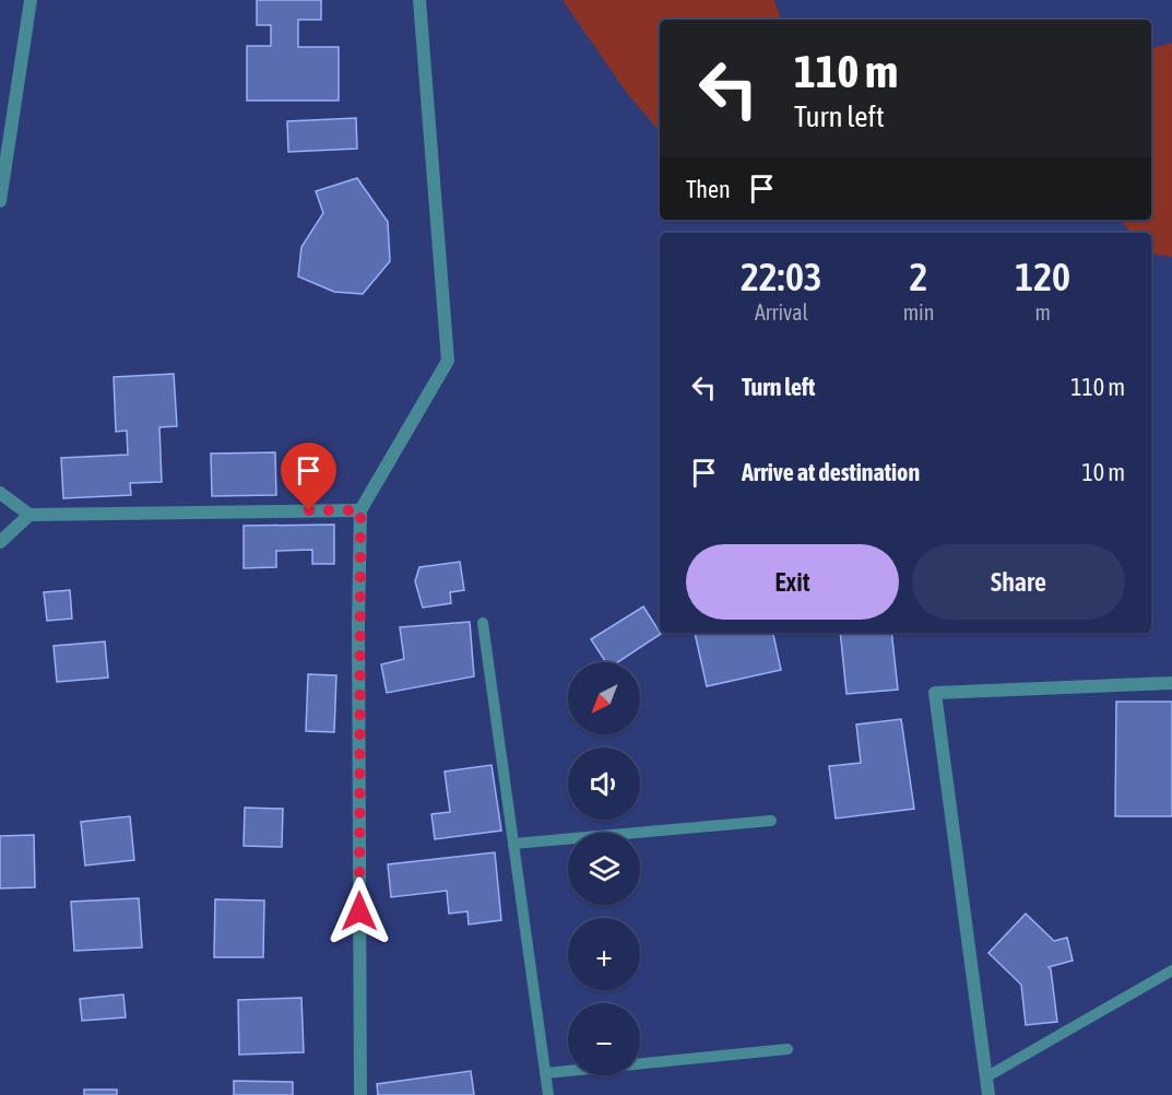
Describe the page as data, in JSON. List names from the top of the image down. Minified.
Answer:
{"north":"bottom left","page":{"turn":["110 m","Turn left"],"then":"Then","eta":["22:03","Arrival","2","min","120","m"],"list":[{"name":"Turn left","value":"110 m"},{"name":"Arrive at destination","value":"10 m"}],"buttons":["Exit","Share"],"map_buttons":["+","−"]}}
